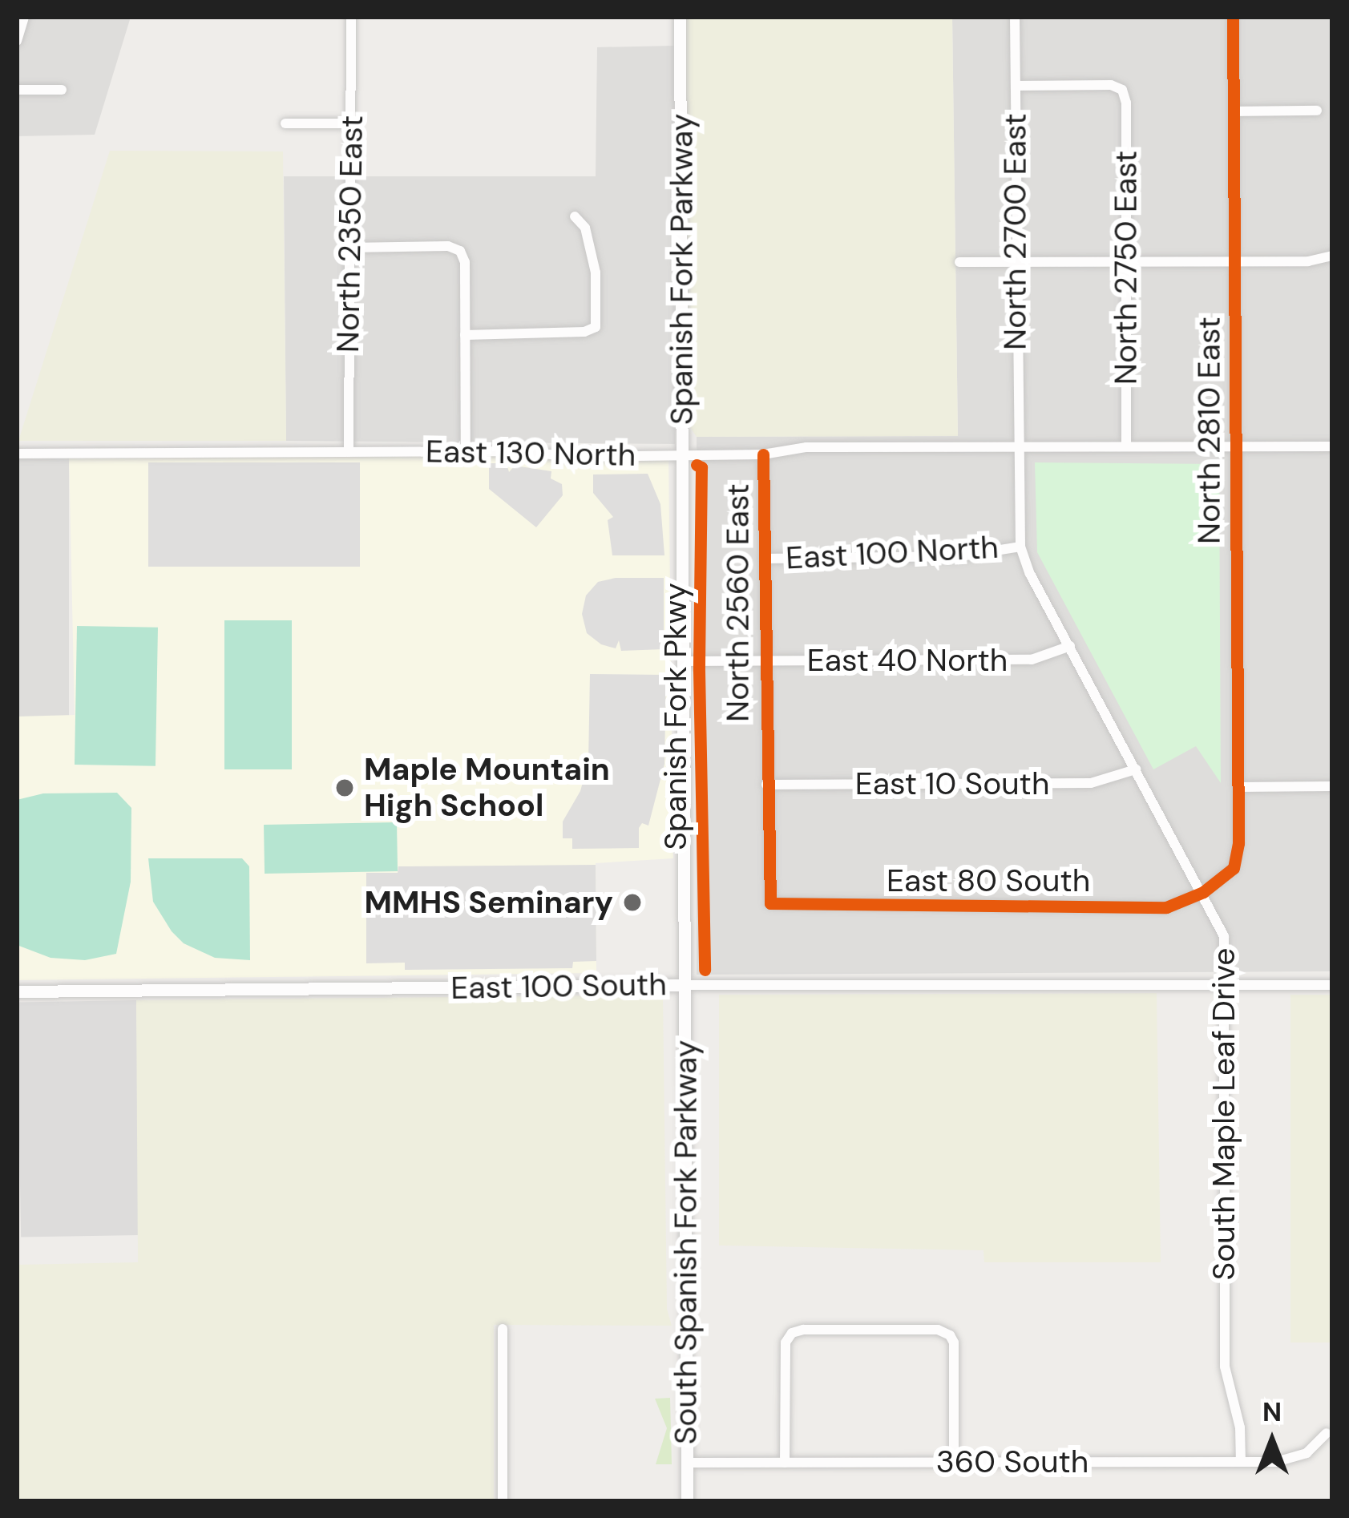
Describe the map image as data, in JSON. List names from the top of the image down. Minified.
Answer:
{"streets":{"street":["North 2700 East","North 2350 East","North 2750 East","Spanish Fork Parkway","North 2810 East","East 130 North","East 100 North","North 2560 East","East 40 North","East 10 South","East 80 South","East 100 South","South Maple Leaf Drive","South Spanish Fork Parkway","360 South"],"cycle path":["Spanish Fork Pkwy"]},"crossings":[["North 2700 East","North 2750 East"],["North 2700 East","East 130 North"],["North 2700 East","East 100 North"],["North 2700 East","South Maple Leaf Drive"],["North 2350 East","East 130 North"],["North 2750 East","East 130 North"],["Spanish Fork Parkway","East 130 North"],["Spanish Fork Parkway","East 40 North"],["Spanish Fork Parkway","South Spanish Fork Parkway"],["North 2810 East","East 130 North"],["North 2810 East","East 80 South"],["North 2810 East","South Maple Leaf Drive"],["East 130 North","North 2560 East"],["East 100 North","North 2560 East"],["East 100 North","South Maple Leaf Drive"],["North 2560 East","East 40 North"],["North 2560 East","East 10 South"],["North 2560 East","East 80 South"],["East 40 North","South Maple Leaf Drive"],["East 10 South","South Maple Leaf Drive"],["East 80 South","South Maple Leaf Drive"],["East 100 South","South Maple Leaf Drive"],["East 100 South","South Spanish Fork Parkway"],["South Maple Leaf Drive","360 South"],["South Spanish Fork Parkway","360 South"]],"places":["Maple Mountain High School","MMHS Seminary"],"north":"top"}
